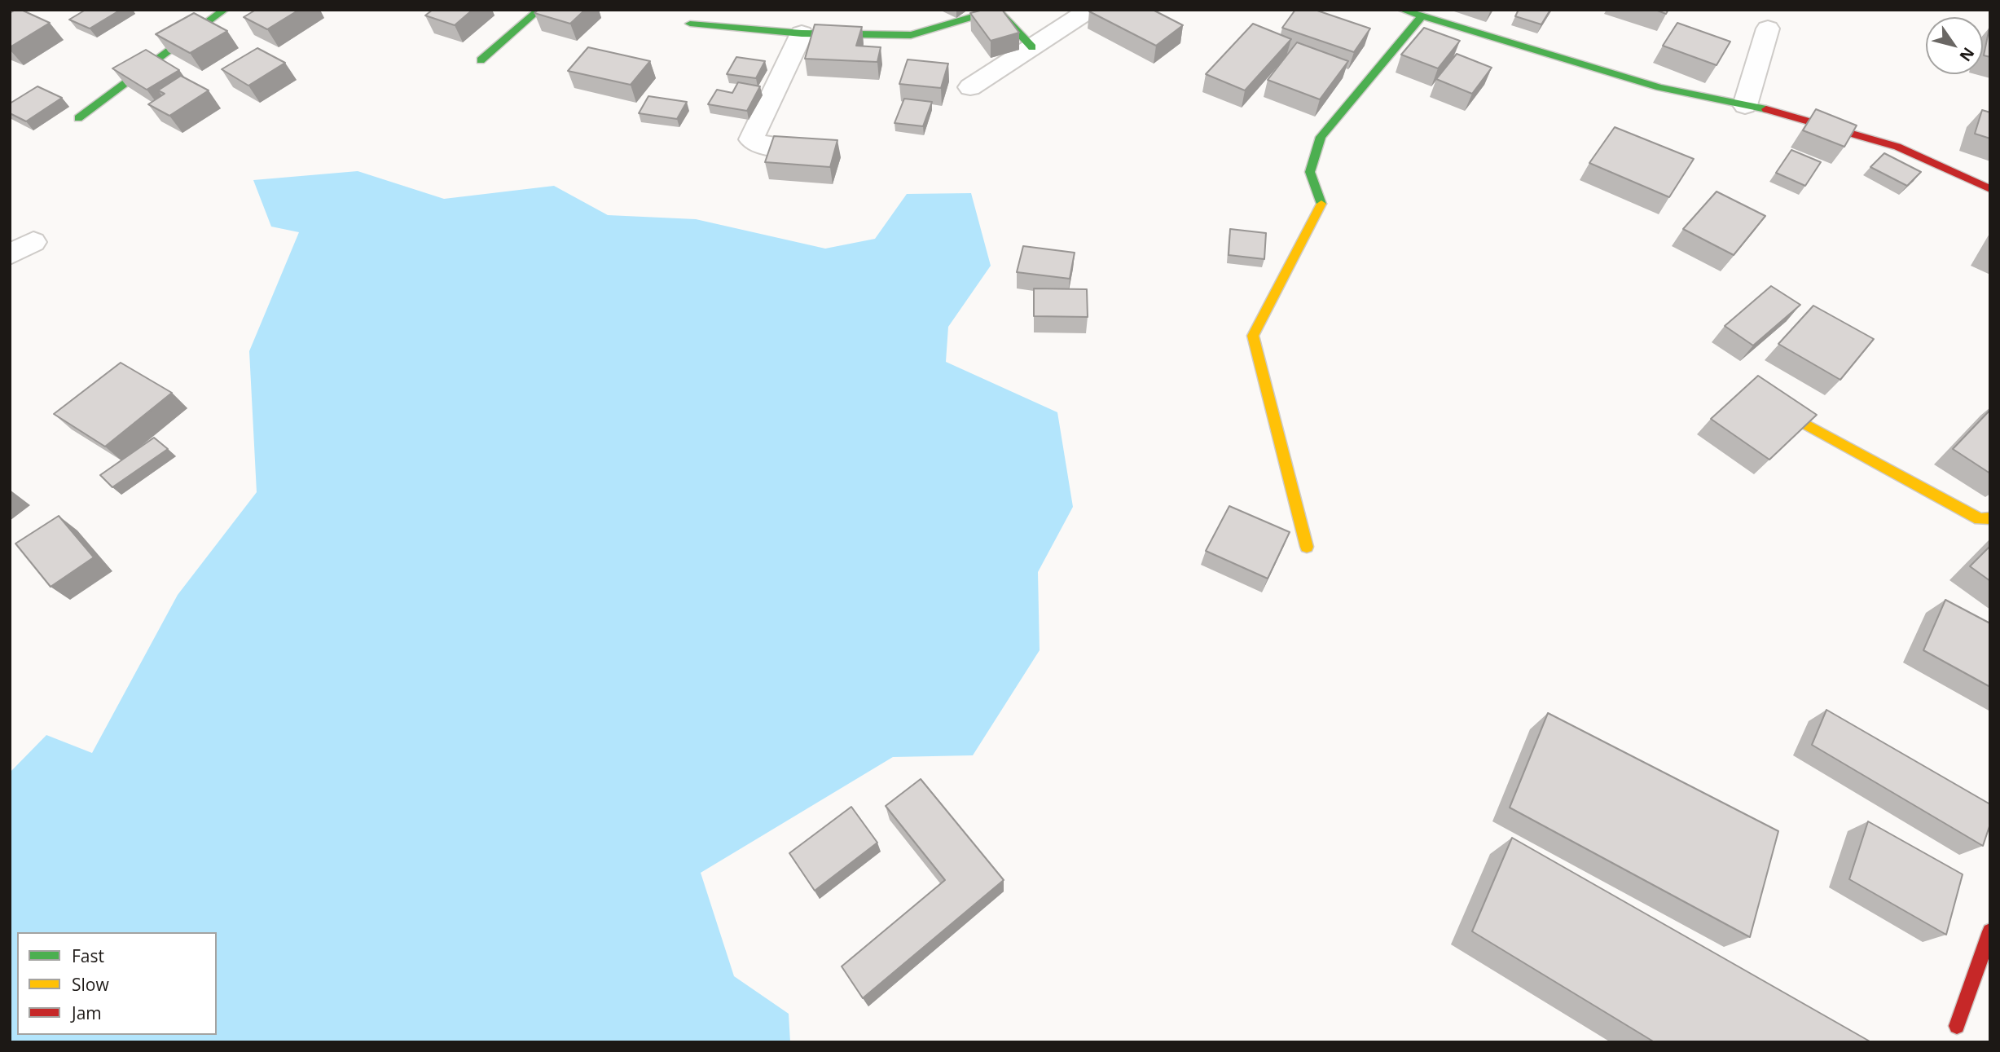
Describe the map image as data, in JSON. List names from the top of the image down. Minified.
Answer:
{"legend":["Fast","Slow","Jam"],"north":"bottom right"}
